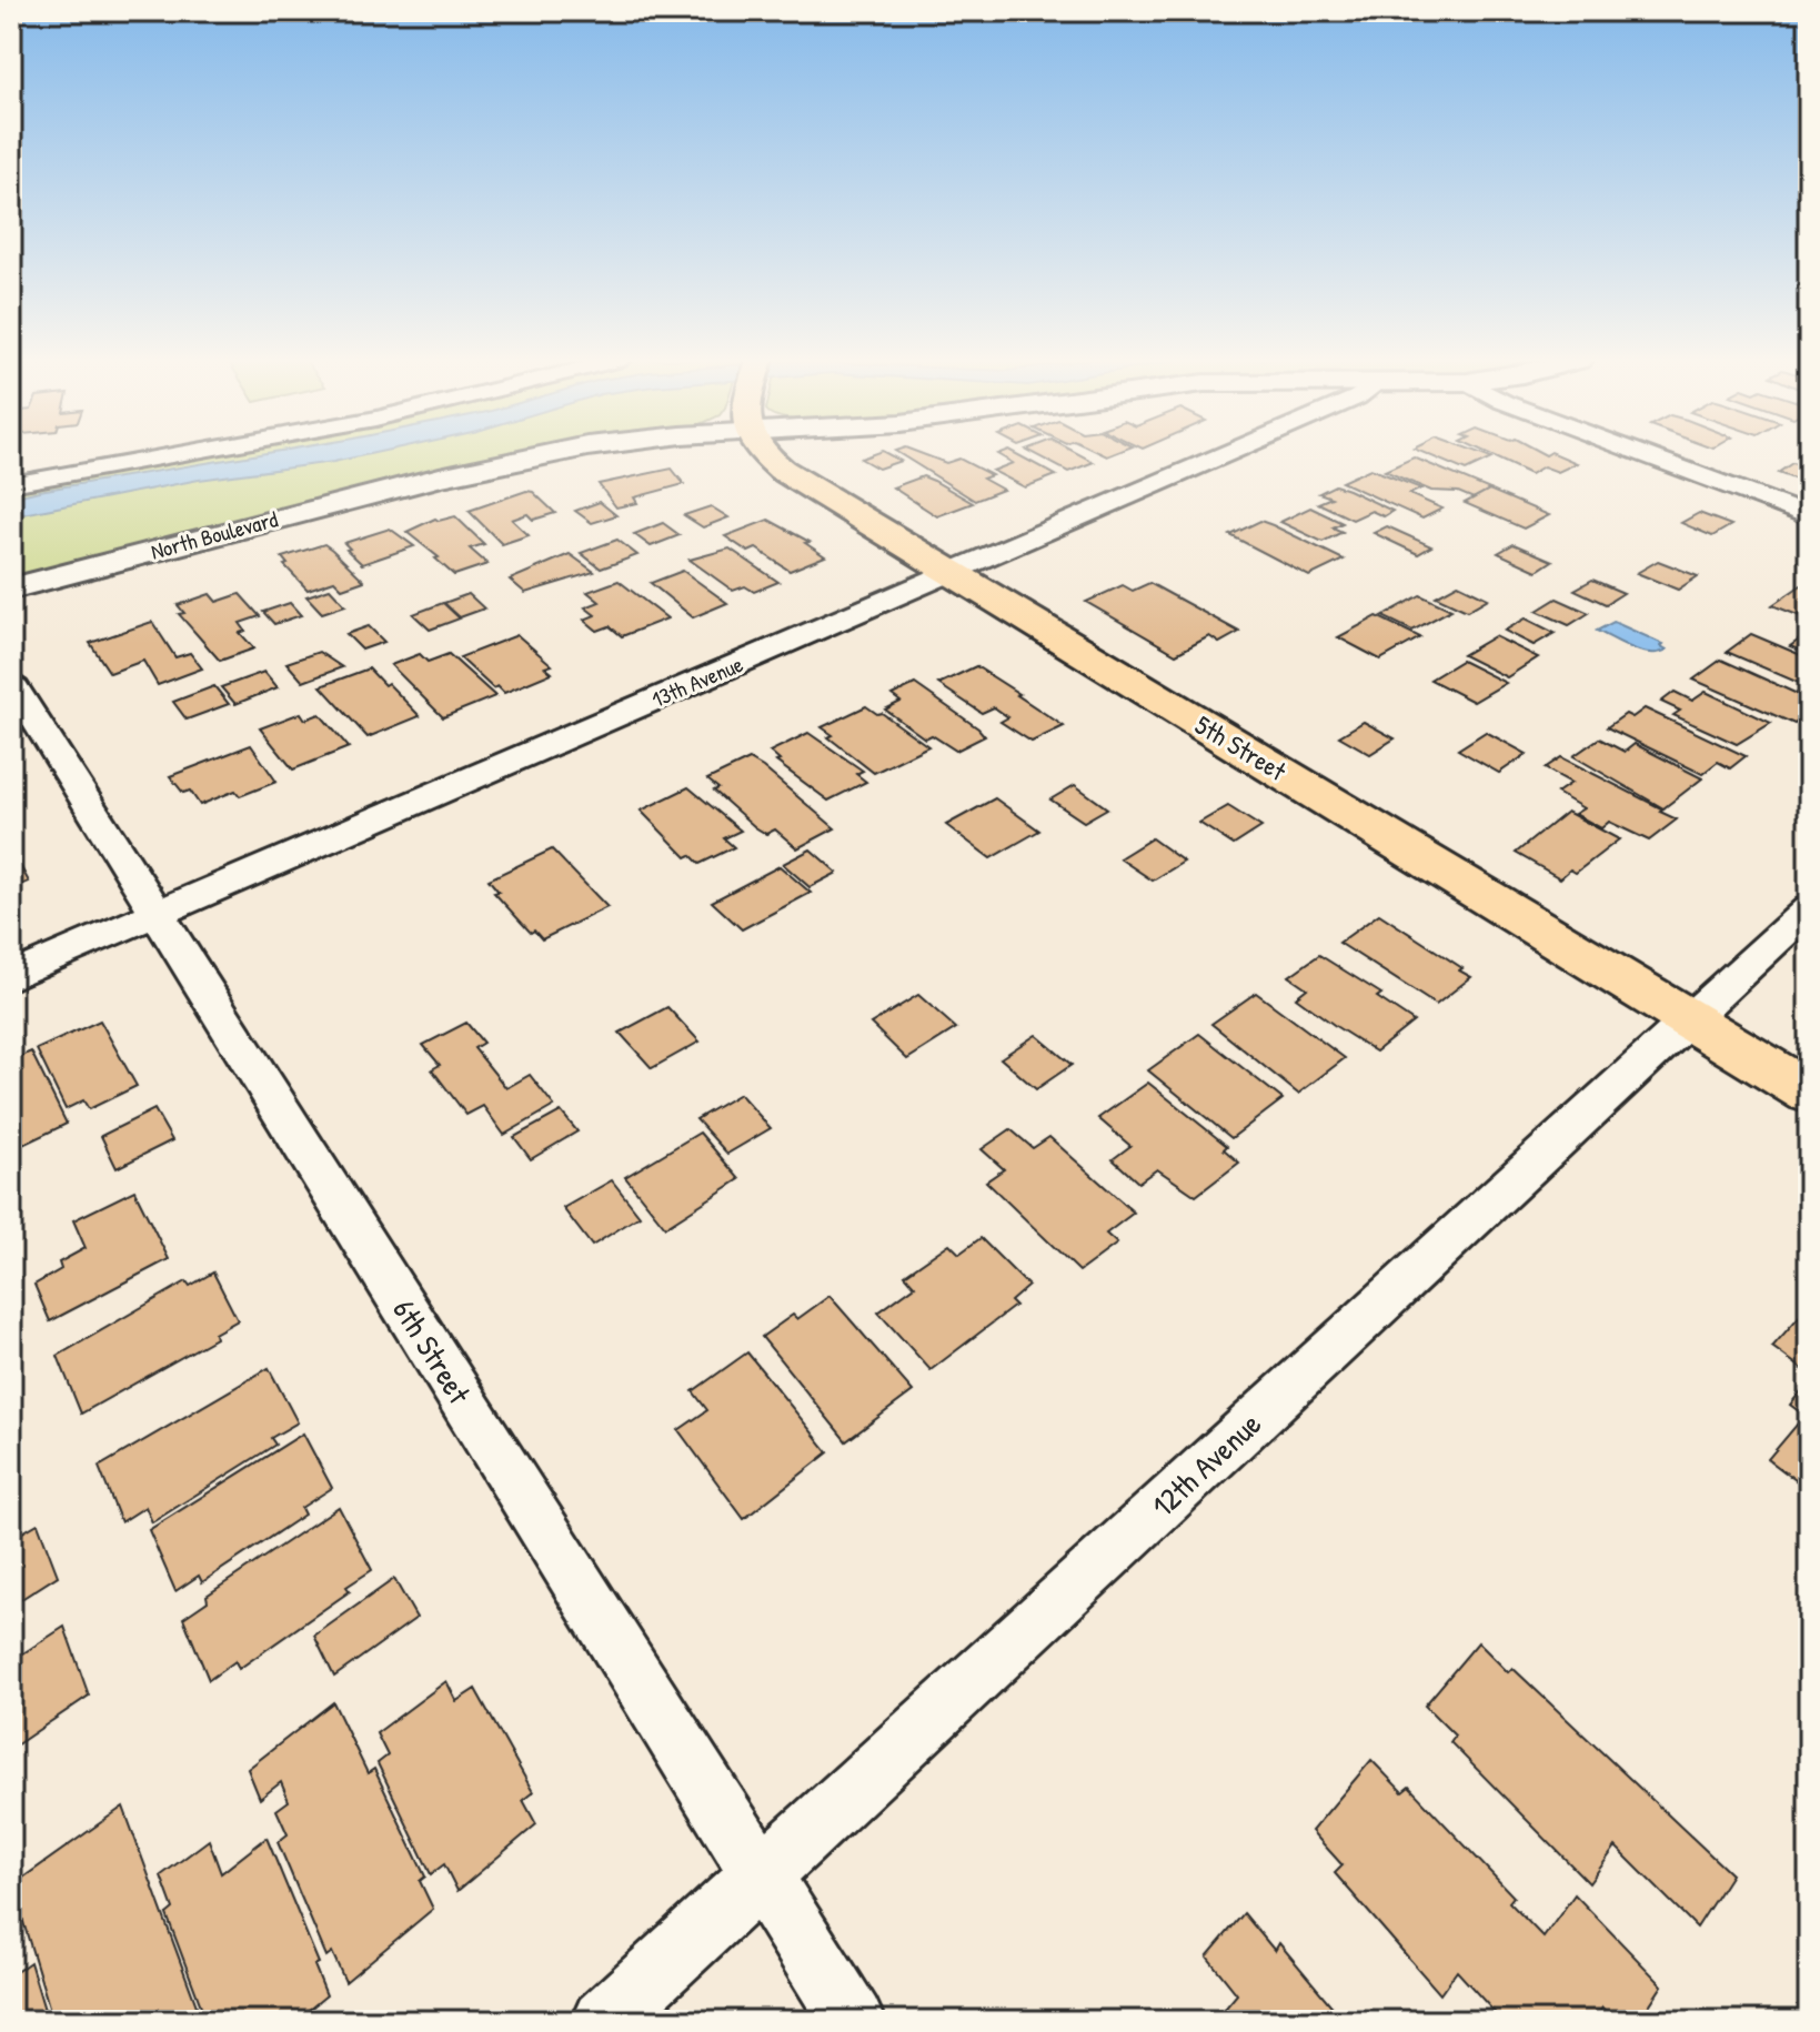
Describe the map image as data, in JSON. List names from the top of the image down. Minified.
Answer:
{"streets":{"main road":["5th Street"],"street":["North Boulevard","13th Avenue","6th Street","12th Avenue"]},"crossings":[["13th Avenue","5th Street"],["13th Avenue","6th Street"],["5th Street","12th Avenue"],["6th Street","12th Avenue"]]}
